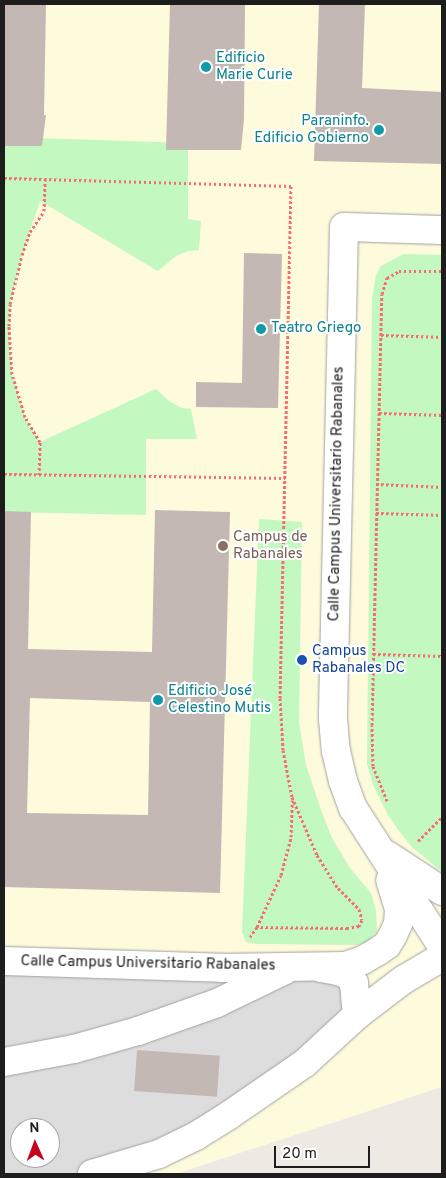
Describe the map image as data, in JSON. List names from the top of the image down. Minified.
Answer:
{"streets":{"street":["Calle Campus Universitario Rabanales"]},"places":["Edificio Marie Curie","Paraninfo. Edificio Gobierno","Teatro Griego","Campus de Rabanales","Campus Rabanales DC","Edificio José Celestino Mutis"],"scale_bar":"20 m","north":"top"}
